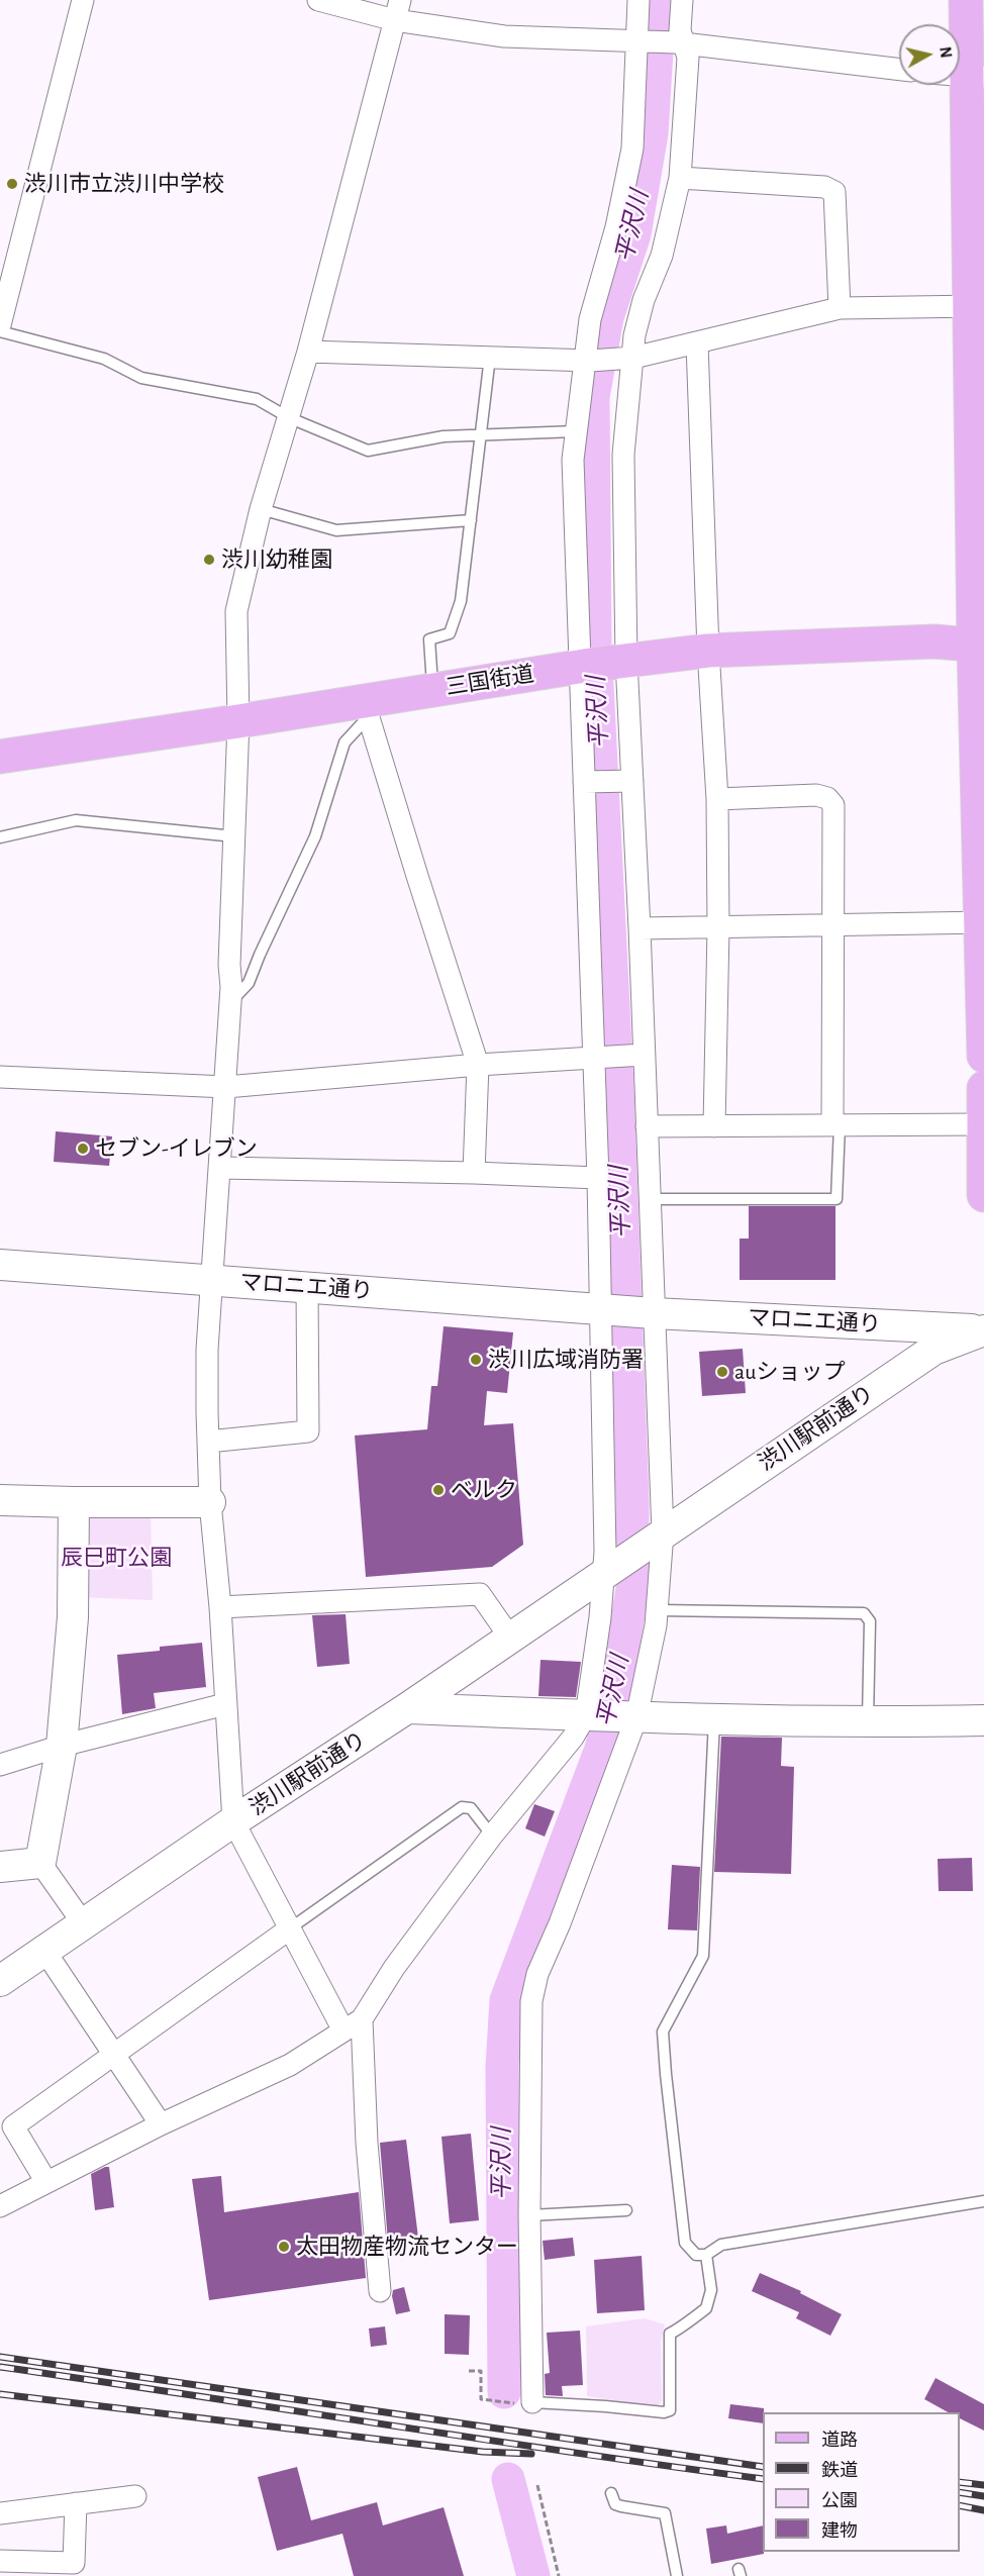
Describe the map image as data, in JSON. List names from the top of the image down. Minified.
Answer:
{"streets":{"main road":["三国街道"],"street":["マロニエ通り","渋川駅前通り"]},"crossings":[["マロニエ通り","渋川駅前通り"]],"water":["平沢川"],"parks":["辰巳町公園"],"places":["渋川市立渋川中学校","渋川幼稚園","セブン-イレブン","渋川広域消防署","auショップ","ベルク","太田物産物流センター"],"legend":["道路","鉄道","公園","建物"],"north":"right"}
